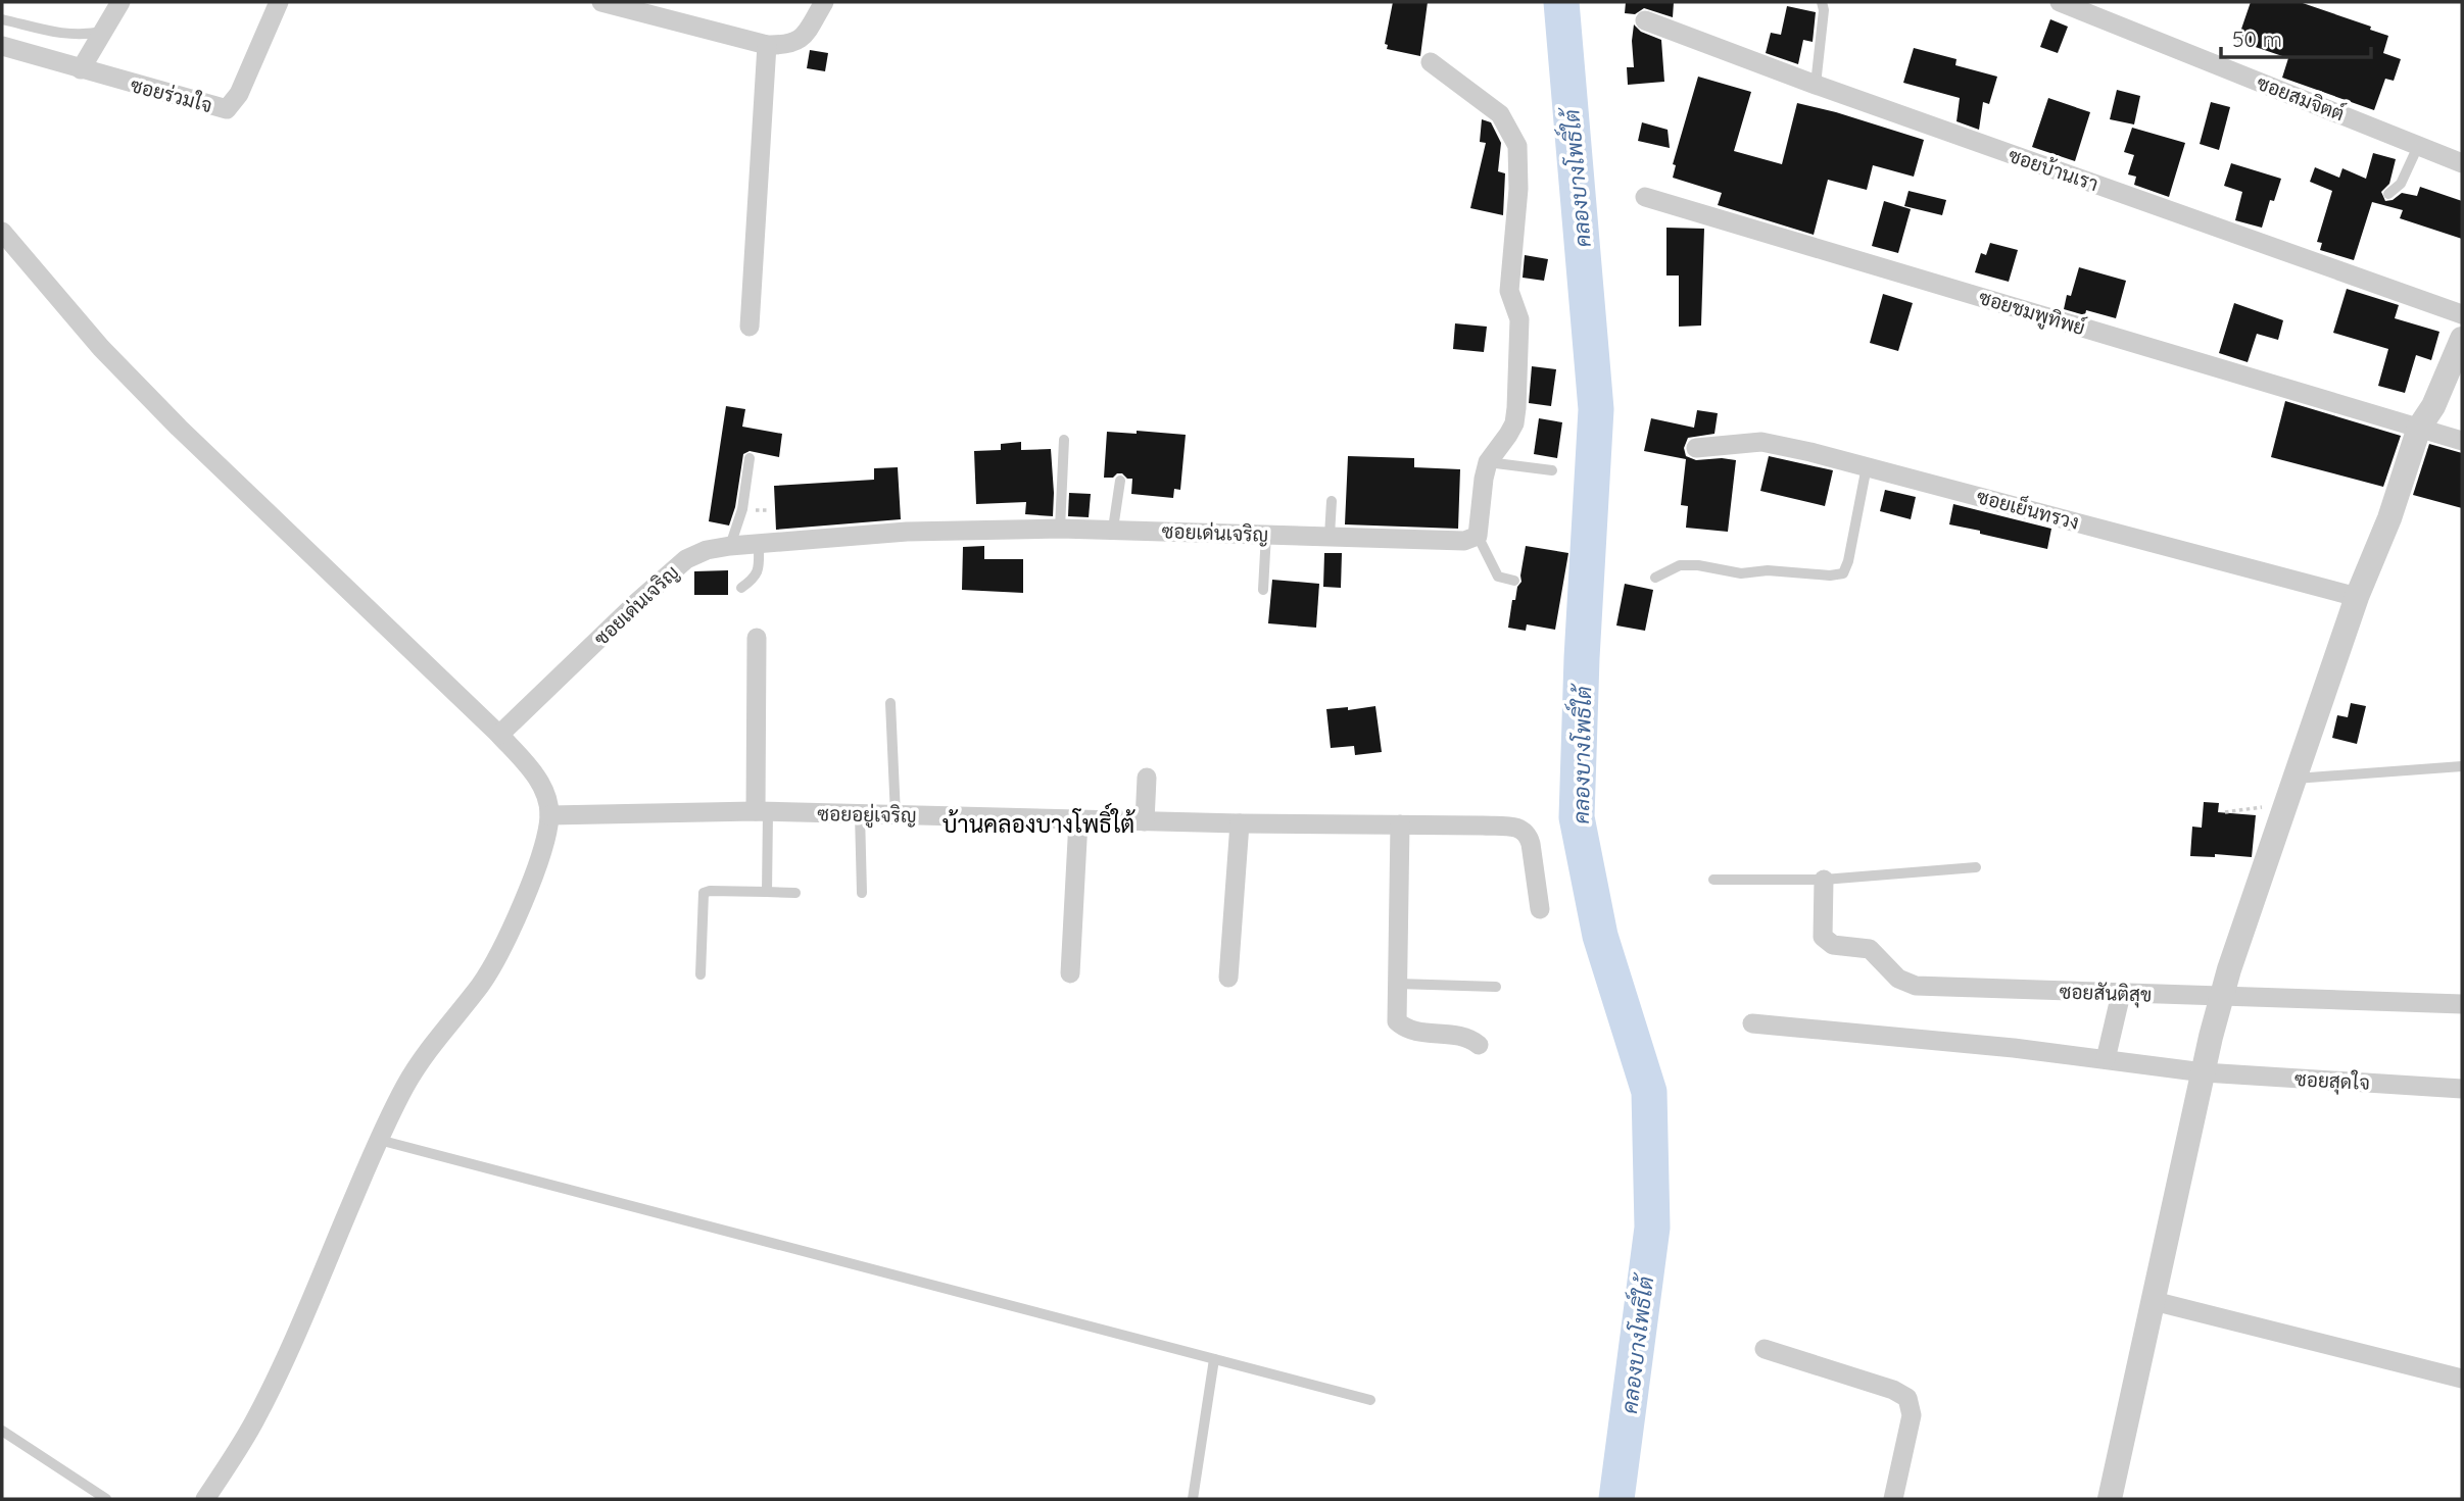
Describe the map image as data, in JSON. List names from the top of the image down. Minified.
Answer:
{"streets":{"street":["ซอยร่วมใจ","ซอยสมจิตต์","ซอยบ้านเรา","ซอยชมพูทิพย์","ซอยเย็นทรวง","ซอยเด่นเจริญ","ซอยอยู่เจริญ","ซอยสันติสุข","ซอยสุดใจ"]},"districts":["บ้านคลองบางโพธิ์ใต้"],"water":["คลองบางโพธิ์ใต้"],"scale_bar":"50 m"}
